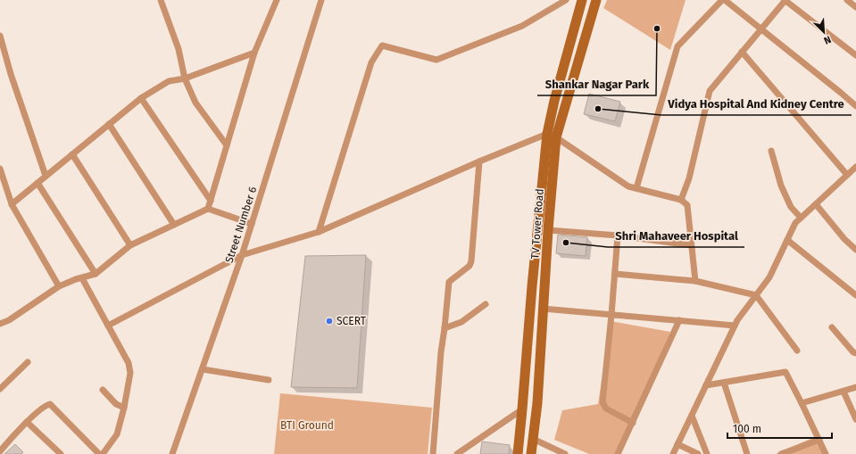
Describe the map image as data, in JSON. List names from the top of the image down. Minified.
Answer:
{"streets":{"main road":["TV Tower Road"],"street":["Street Number 6"]},"parks":["BTI Ground"],"places":["Shankar Nagar Park","Vidya Hospital And Kidney Centre","Shri Mahaveer Hospital","SCERT"],"scale_bar":"100 m","north":"bottom right"}
